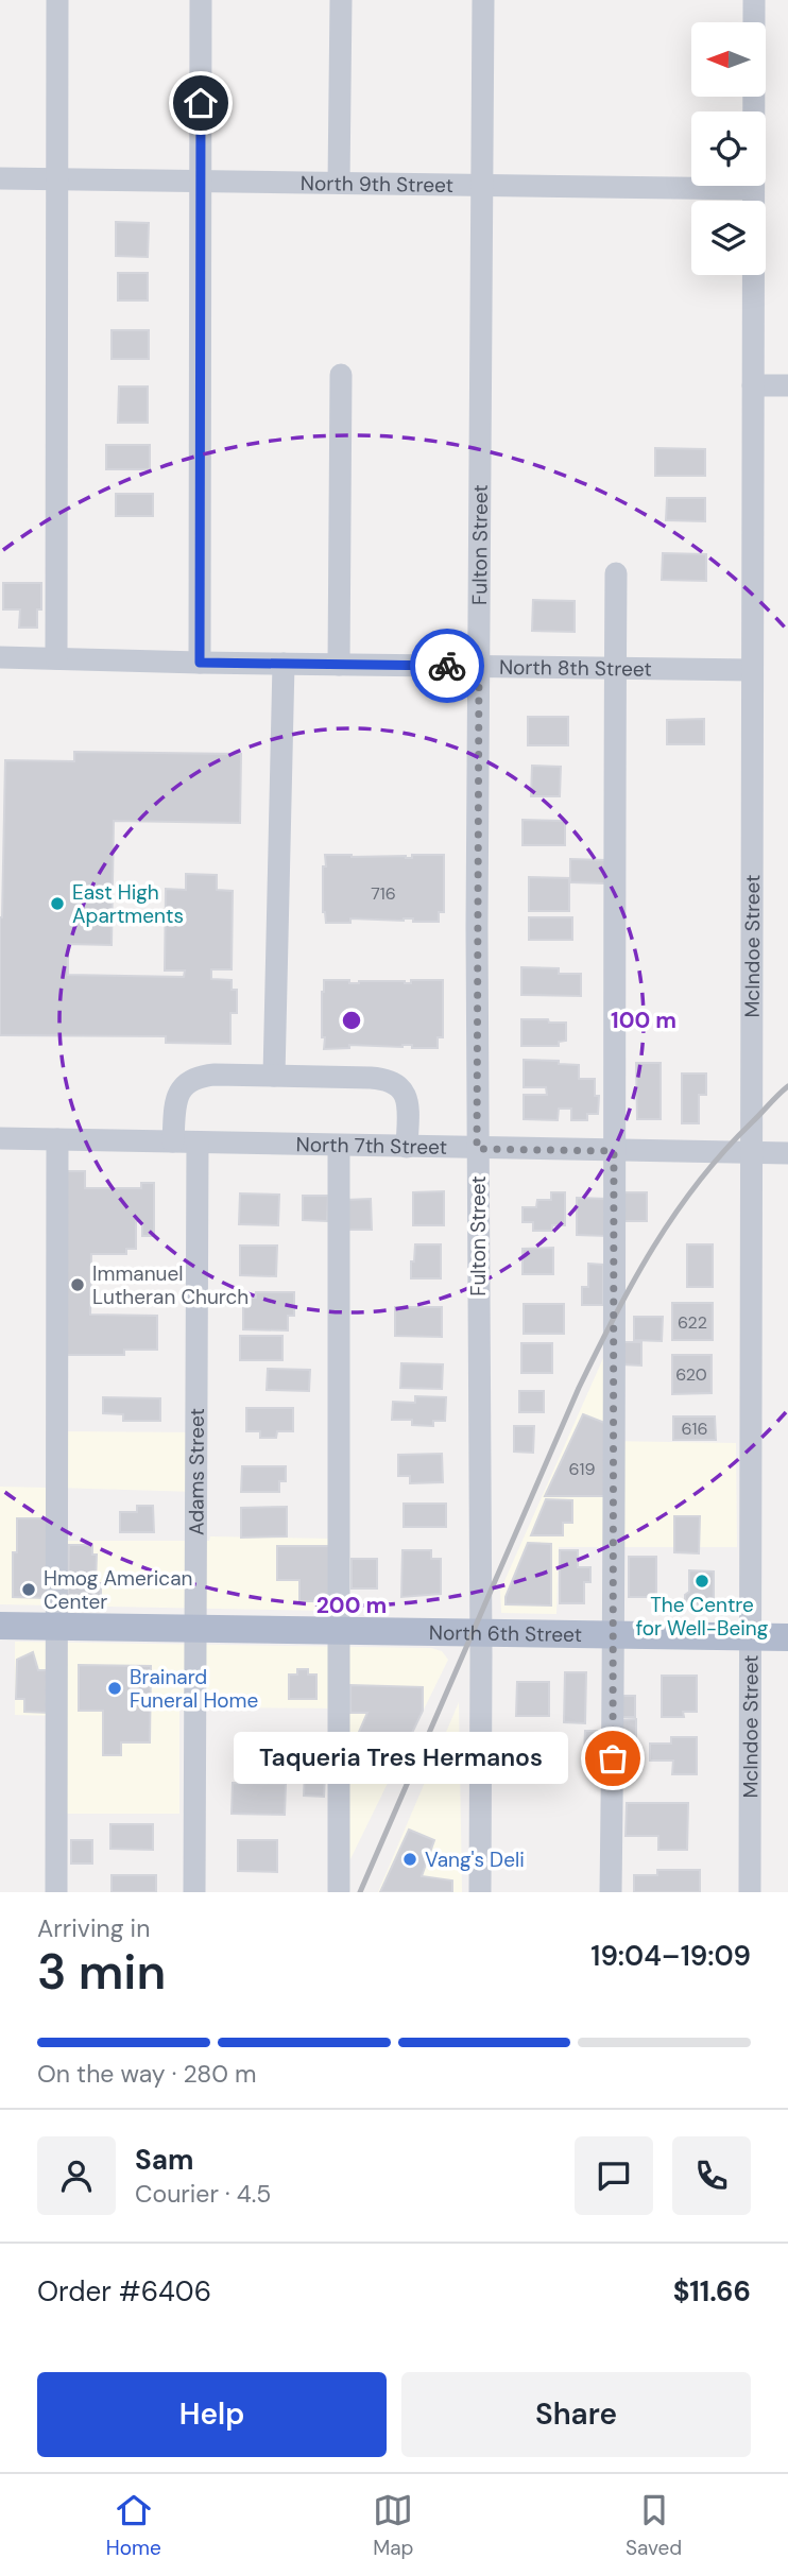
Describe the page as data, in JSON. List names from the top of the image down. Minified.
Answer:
{"streets":{"main road":["North 6th Street"],"street":["North 9th Street","Fulton Street","North 8th Street","McIndoe Street","North 7th Street","Adams Street"]},"crossings":[["North 9th Street","Fulton Street"],["North 9th Street","McIndoe Street"],["Fulton Street","North 8th Street"],["Fulton Street","North 7th Street"],["Fulton Street","North 6th Street"],["North 8th Street","McIndoe Street"],["McIndoe Street","North 7th Street"],["McIndoe Street","North 6th Street"],["North 7th Street","Adams Street"],["Adams Street","North 6th Street"]],"places":["East High Apartments","Immanuel Lutheran Church","The Centre for Well-Being","Hmog American Center","Brainard Funeral Home","Taqueria Tres Hermanos","Vang's Deli"],"house_numbers":["716","622","620","616","619"],"north":"left","page":{"bubble":"Taqueria Tres Hermanos","heading":["3 min","Arriving in","19:04–19:09"],"panel":["Sam","Courier · 4.5","Order #6406","$11.66"],"bar":"On the way · 280 m","buttons":["Help","Share"],"tabs":["Home","Map","Saved"]},"rings":["100 m","200 m"]}
